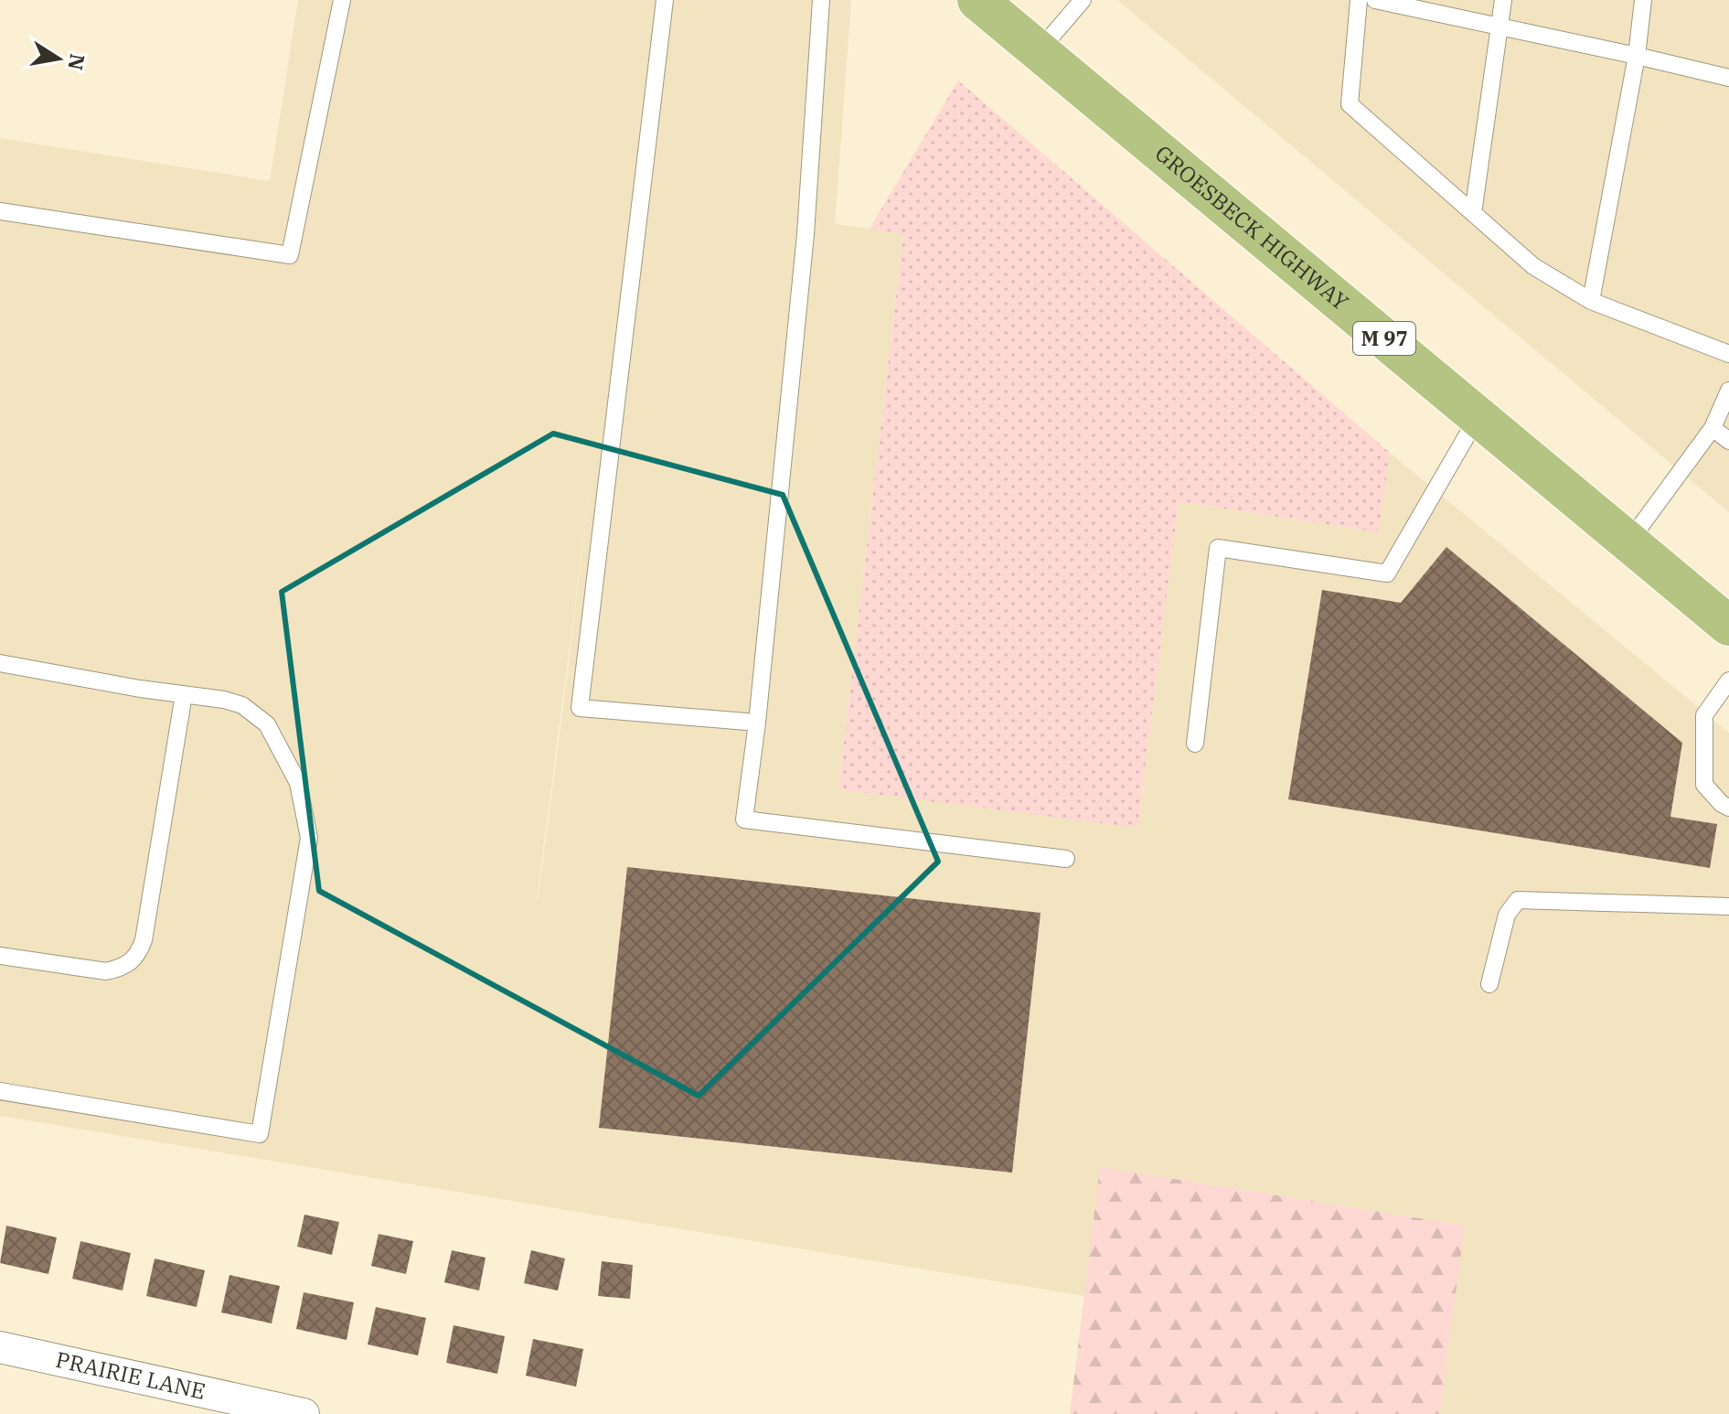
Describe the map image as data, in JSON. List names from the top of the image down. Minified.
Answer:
{"streets":{"main road":["GROESBECK HIGHWAY","M 97"],"street":["PRAIRIE LANE"]},"north":"right"}
